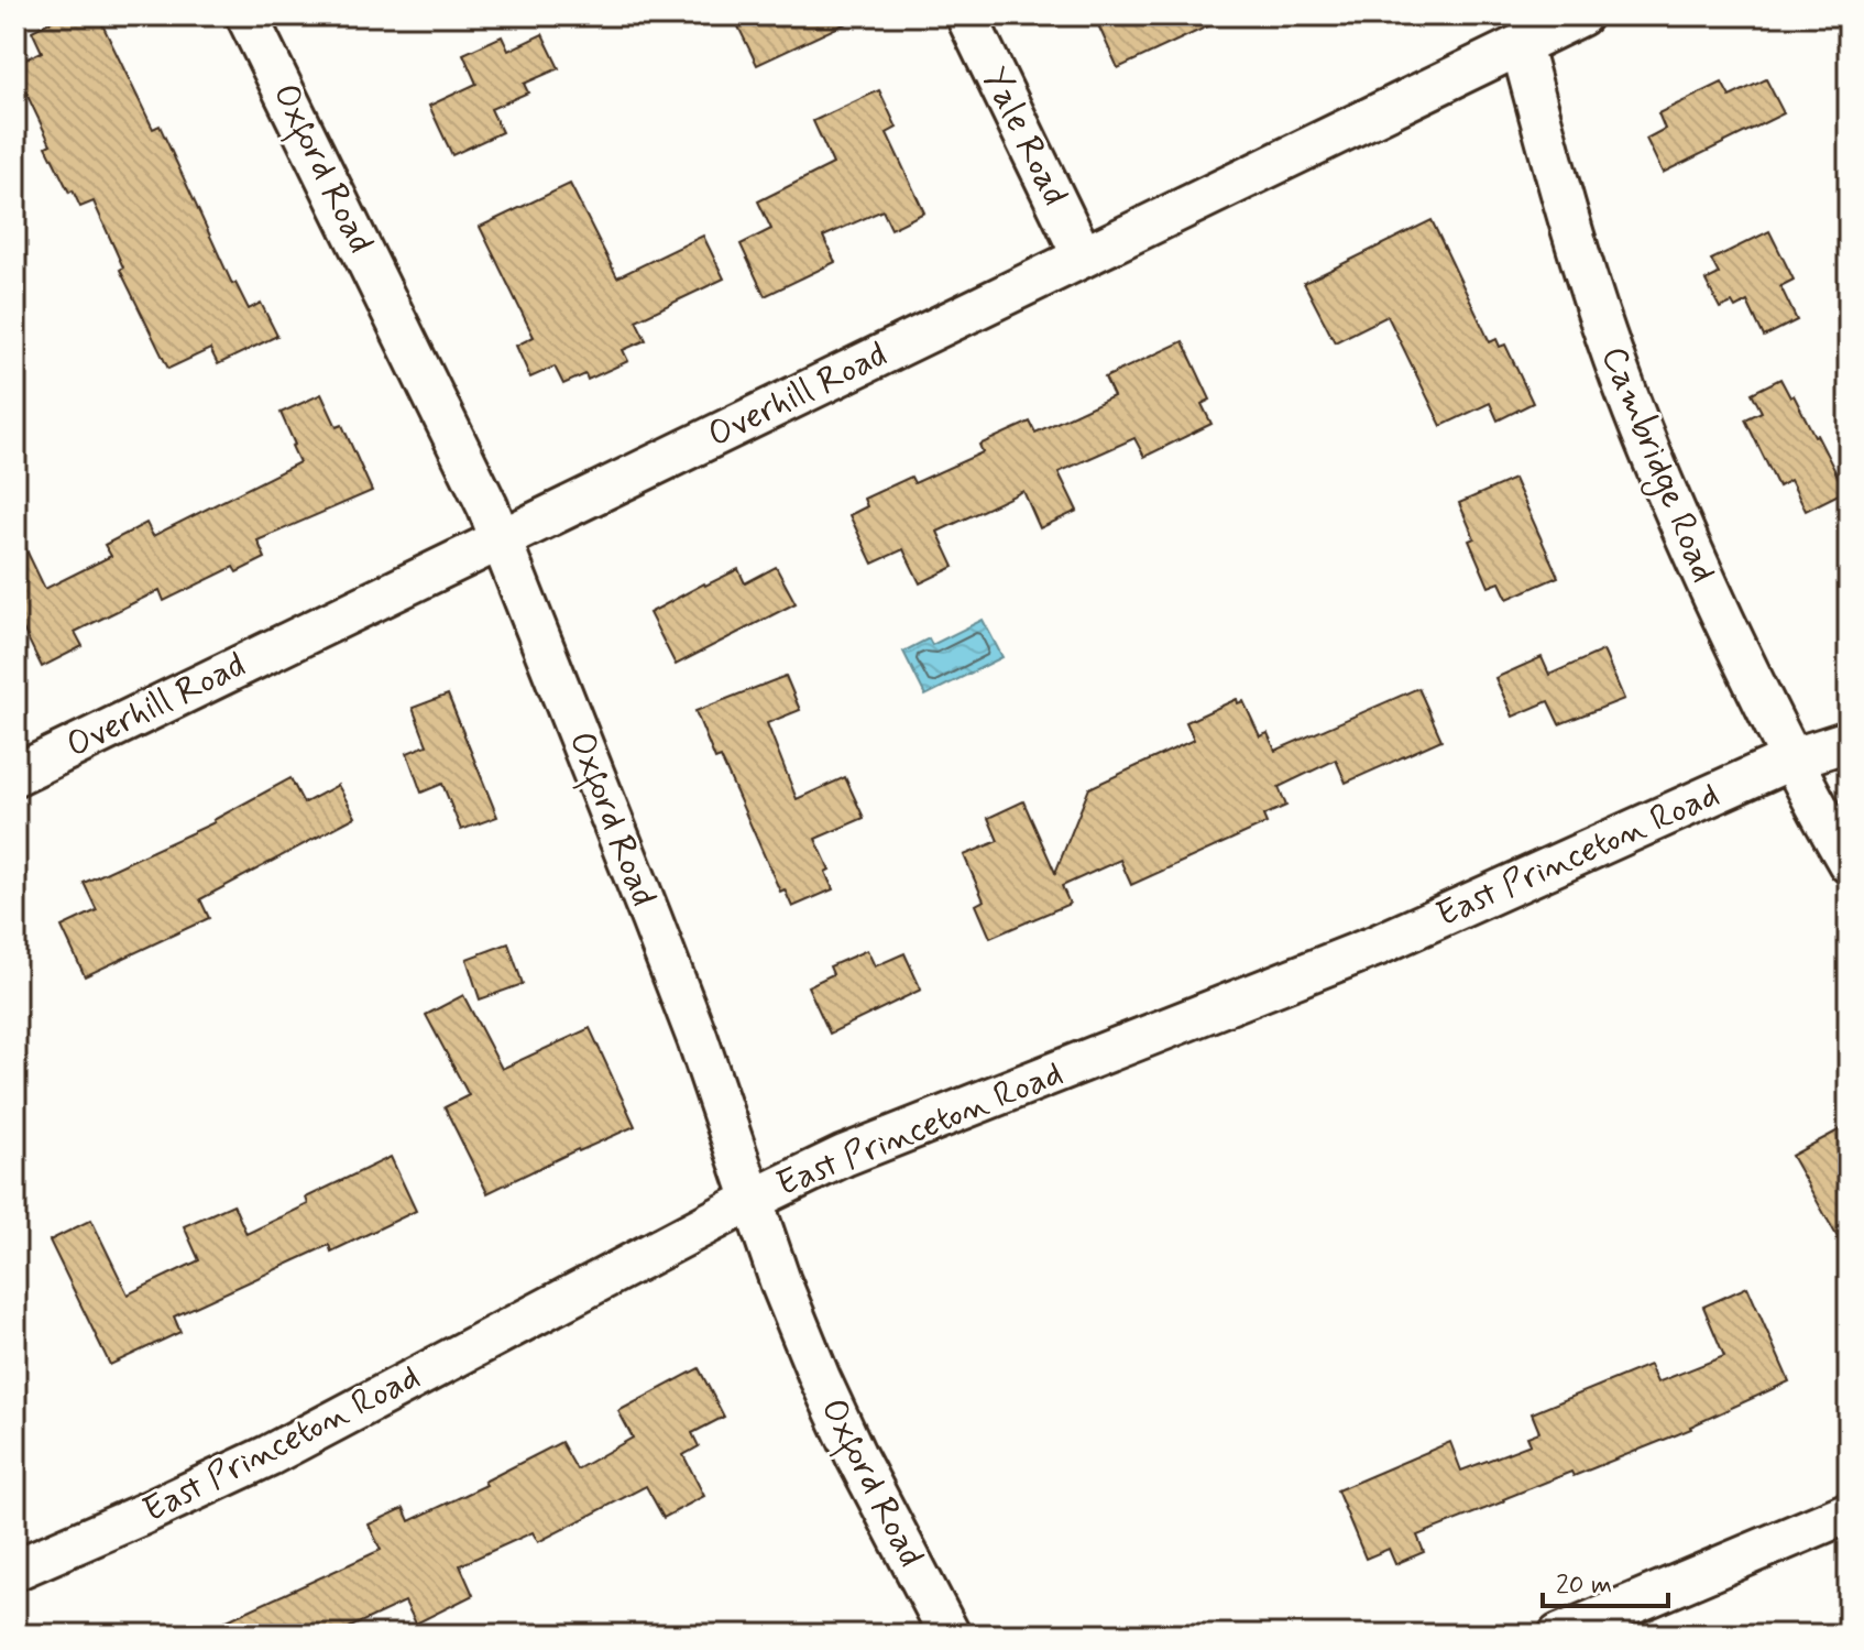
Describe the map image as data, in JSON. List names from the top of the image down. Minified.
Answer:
{"streets":{"street":["Yale Road","Oxford Road","Overhill Road","Cambridge Road","East Princeton Road"]},"crossings":[["Yale Road","Overhill Road"],["Oxford Road","Overhill Road"],["Oxford Road","East Princeton Road"],["Overhill Road","Cambridge Road"],["Cambridge Road","East Princeton Road"]],"scale_bar":"20 m"}
